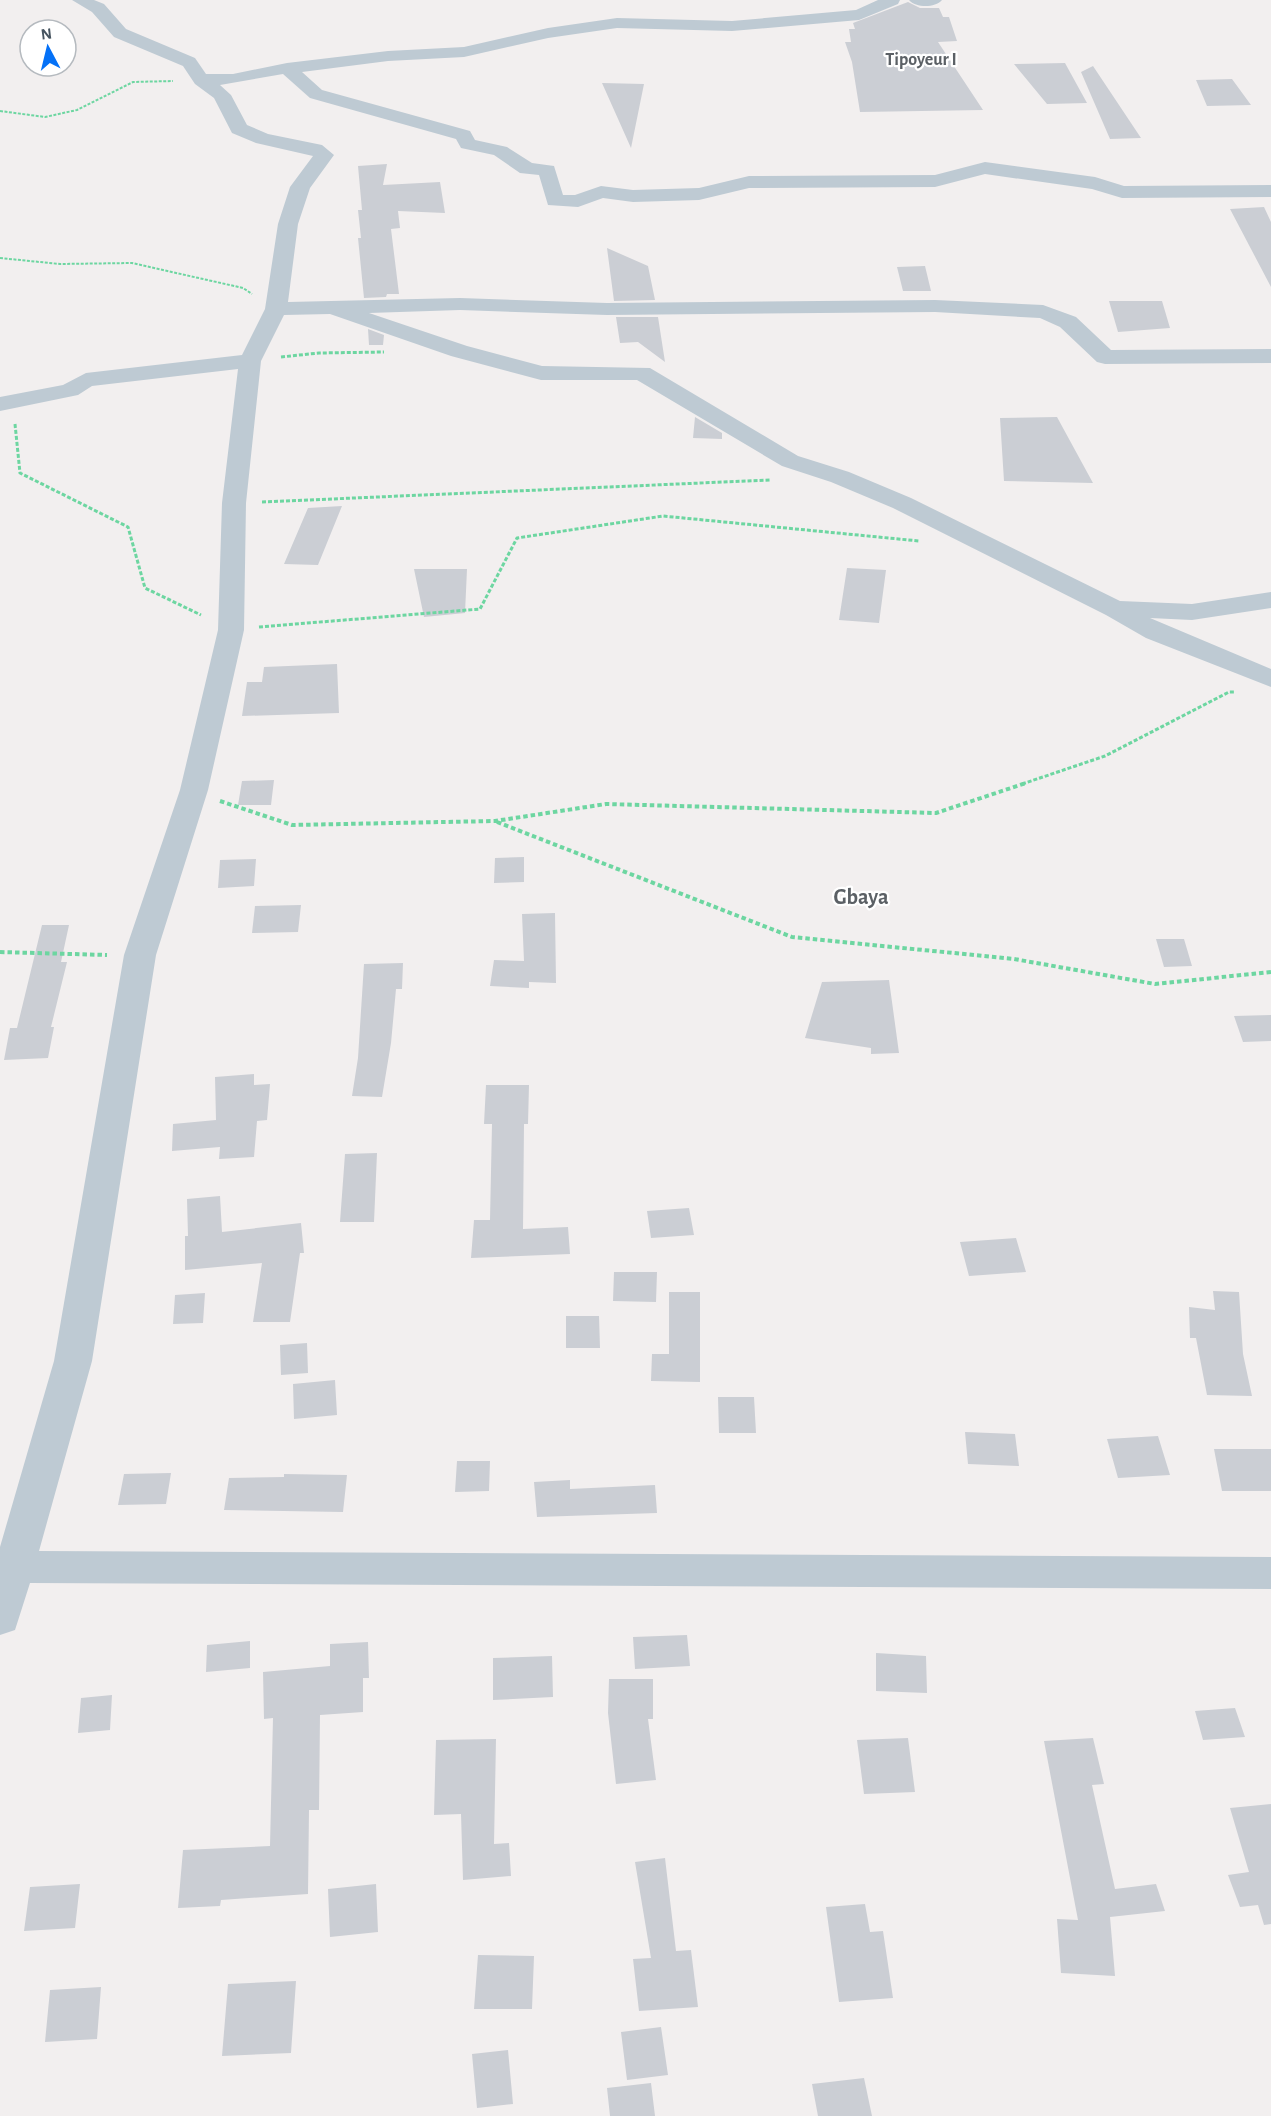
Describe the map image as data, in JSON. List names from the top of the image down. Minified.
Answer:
{"districts":["Tipoyeur I","Gbaya"],"north":"top"}
